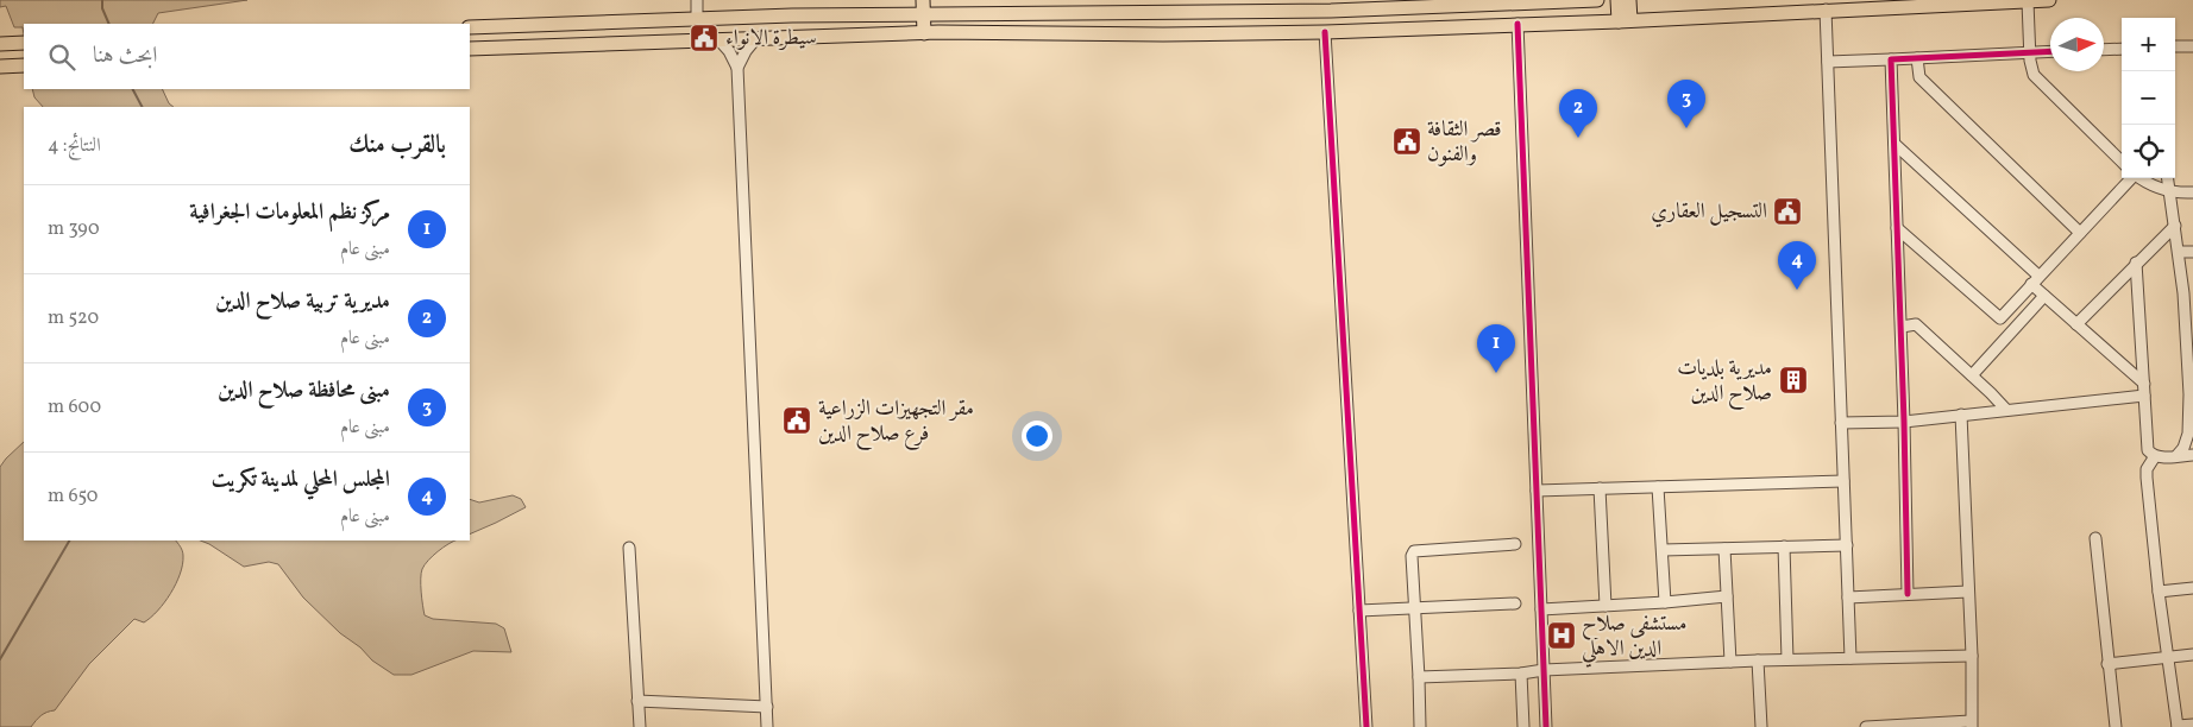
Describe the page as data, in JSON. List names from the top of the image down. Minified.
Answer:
{"places":{"public building":["سيطرة الانواء","قصر الثقافة والفنون","التسجيل العقاري","مقر التجهيزات الزراعية فرع صلاح الدين"],"building":["مديرية بلديات صلاح الدين"],"hospital":["مستشفى صلاح الدين الاهلي"]},"north":"right","page":{"map_buttons":["+","−"],"search":"ابحث هنا","pins":["3","2","4","1"],"heading":["بالقرب منك","النتائج: 4"],"list":[{"mark":"1","name":"مركز نظم المعلومات الجغرافية","note":"مبنى عام","value":"390 m"},{"mark":"2","name":"مديرية تربية صلاح الدين","note":"مبنى عام","value":"520 m"},{"mark":"3","name":"مبنى محافظة صلاح الدين","note":"مبنى عام","value":"600 m"},{"mark":"4","name":"المجلس المحلي لمدينة تكريت","note":"مبنى عام","value":"650 m"}]}}
